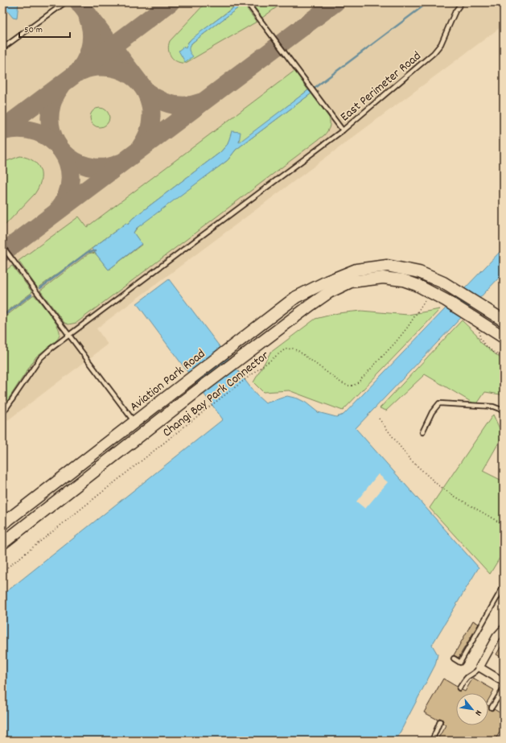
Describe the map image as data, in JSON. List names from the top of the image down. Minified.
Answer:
{"streets":{"main road":["Aviation Park Road"],"lane":["East Perimeter Road"],"path":["Changi Bay Park Connector"]},"scale_bar":"50 m","north":"bottom right"}
